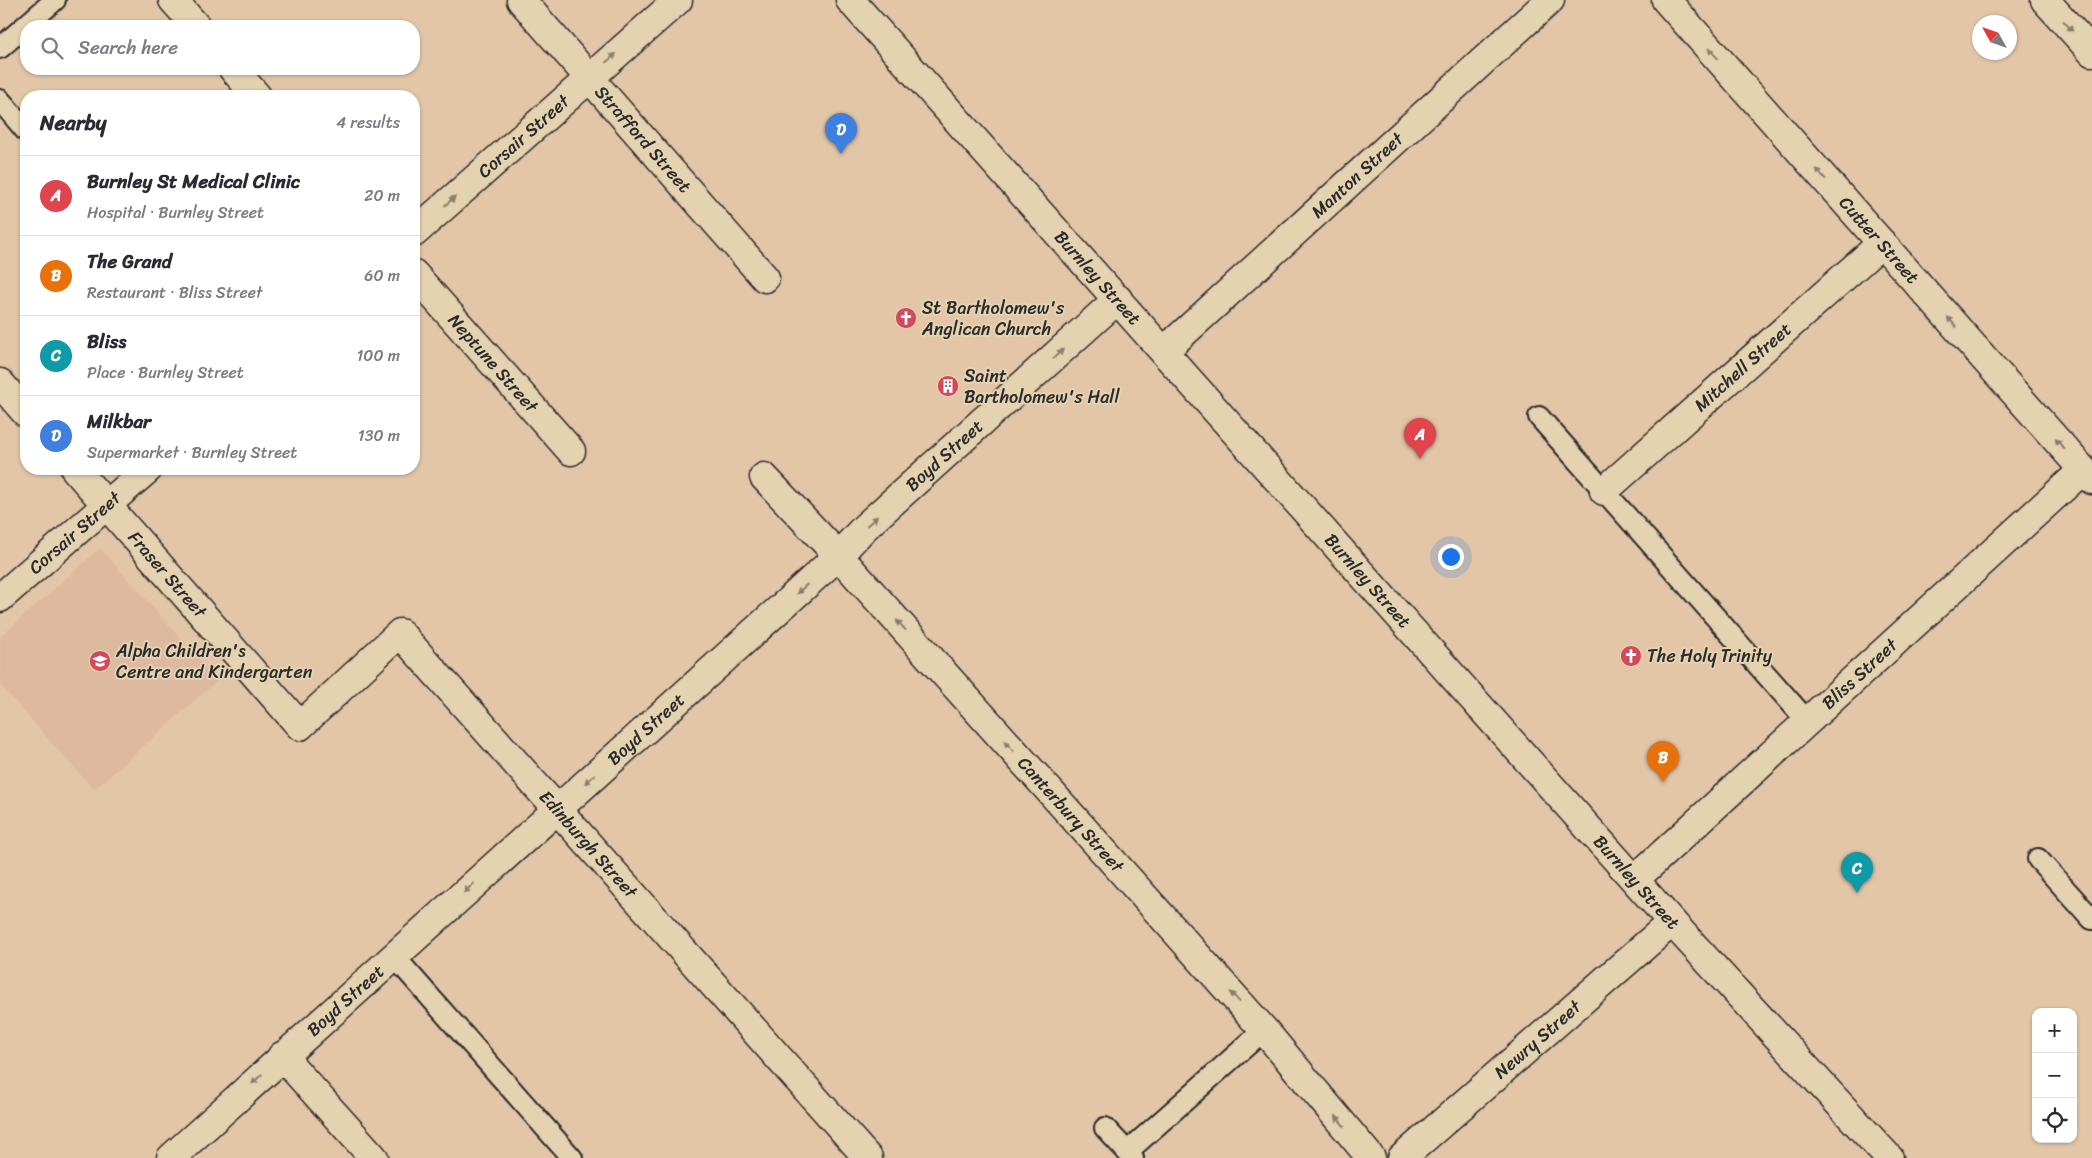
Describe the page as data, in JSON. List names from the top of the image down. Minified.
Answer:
{"streets":{"street":["Corsair Street","Strafford Street","Manton Street","Cutter Street","Burnley Street","Neptune Street","Mitchell Street","Boyd Street","Fraser Street","Bliss Street","Canterbury Street","Edinburgh Street","Newry Street"]},"crossings":[["Corsair Street","Strafford Street"],["Corsair Street","Fraser Street"],["Manton Street","Burnley Street"],["Cutter Street","Mitchell Street"],["Cutter Street","Bliss Street"],["Burnley Street","Boyd Street"],["Burnley Street","Bliss Street"],["Burnley Street","Newry Street"],["Boyd Street","Canterbury Street"],["Boyd Street","Edinburgh Street"],["Fraser Street","Edinburgh Street"]],"one_way":["Corsair Street","Cutter Street","Canterbury Street"],"places":{"church":["St Bartholomew's Anglican Church","The Holy Trinity"],"building":["Saint Bartholomew's Hall"],"school or university":["Alpha Children's Centre and Kindergarten"]},"north":"top left","page":{"search":"Search here","heading":["Nearby","4 results"],"pins":["D","A","B","C"],"list":[{"mark":"A","name":"Burnley St Medical Clinic","note":"Hospital · Burnley Street","value":"20 m"},{"mark":"B","name":"The Grand","note":"Restaurant · Bliss Street","value":"60 m"},{"mark":"C","name":"Bliss","note":"Place · Burnley Street","value":"100 m"},{"mark":"D","name":"Milkbar","note":"Supermarket · Burnley Street","value":"130 m"}],"map_buttons":["+","−"]}}
